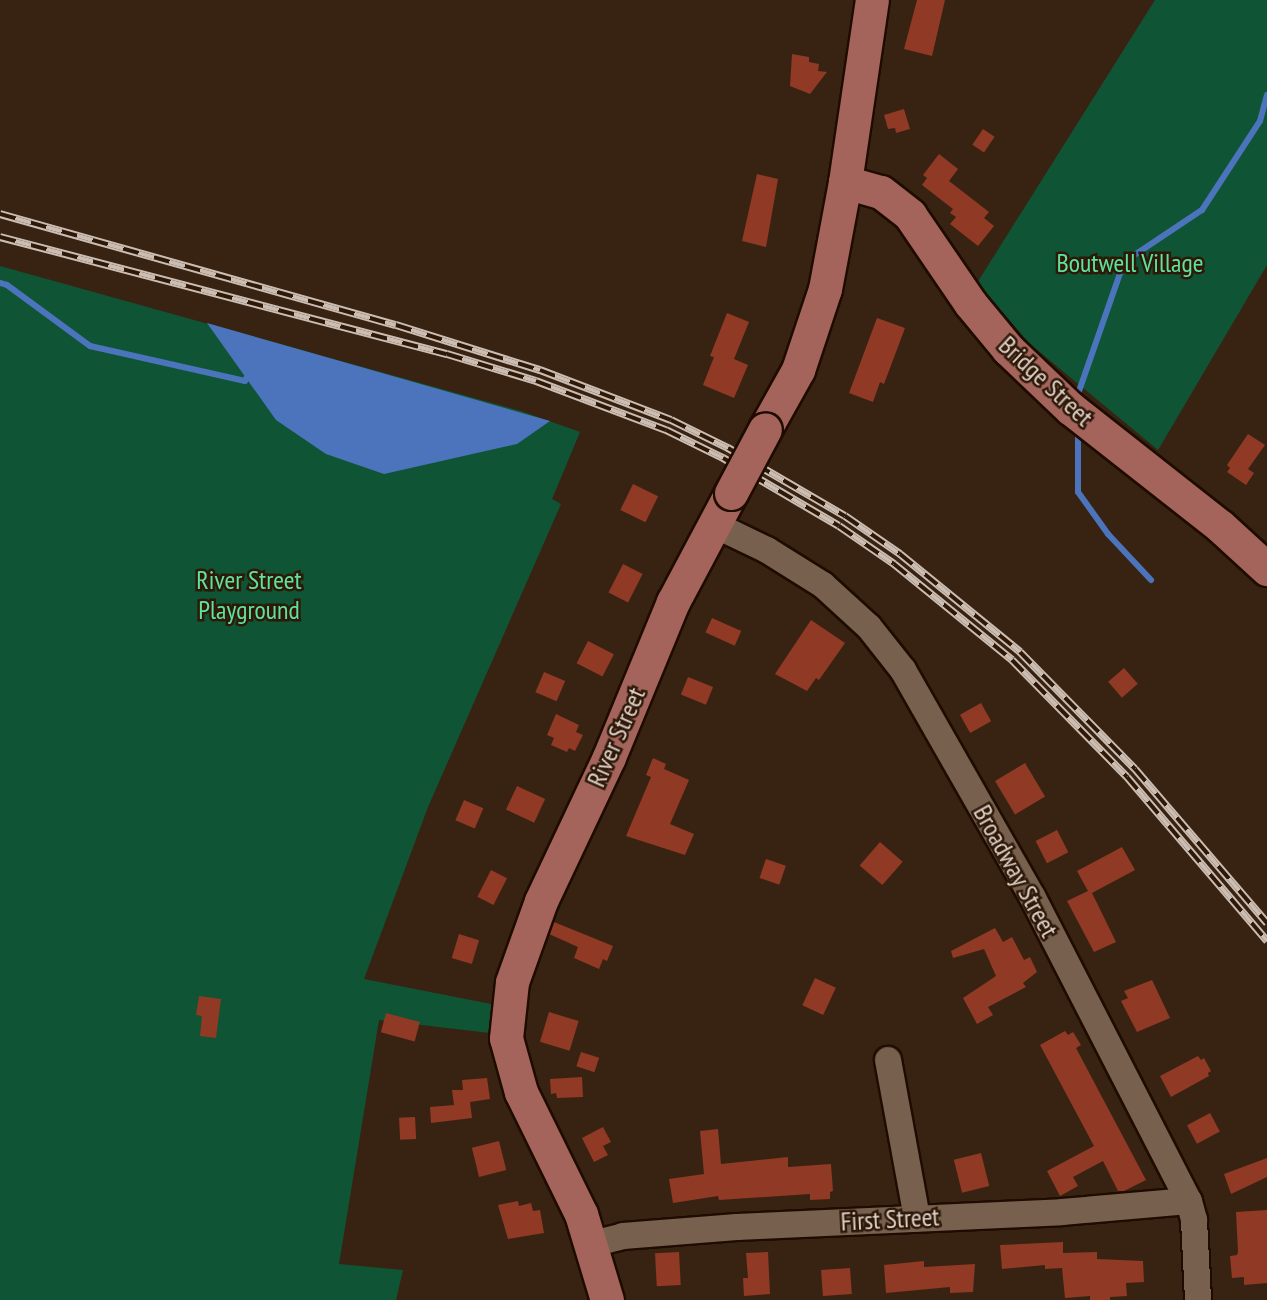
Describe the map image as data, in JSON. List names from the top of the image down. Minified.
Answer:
{"streets":{"main road":["Bridge Street","River Street"],"street":["Broadway Street","First Street"]},"crossings":[["Bridge Street","River Street"],["River Street","Broadway Street"],["River Street","First Street"],["Broadway Street","First Street"]],"parks":["Boutwell Village","River Street Playground"]}
